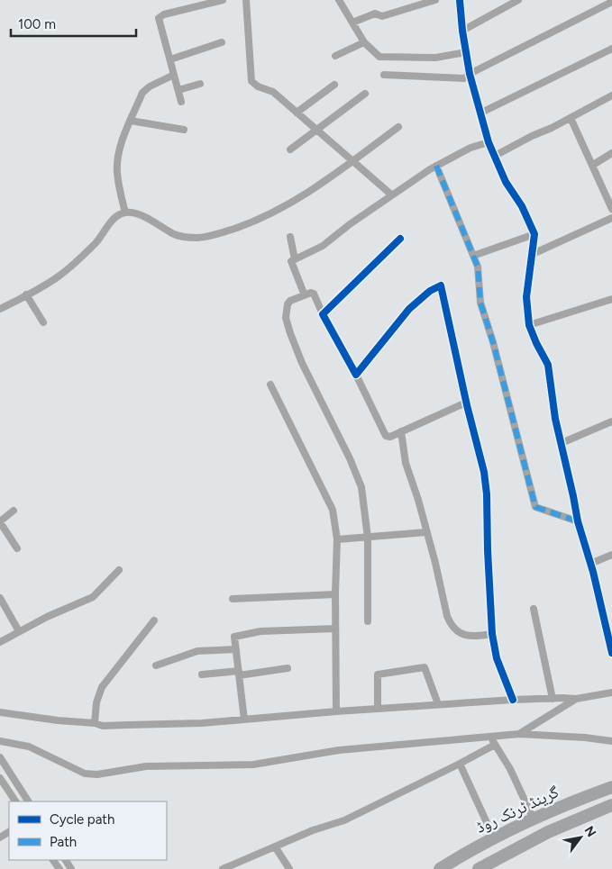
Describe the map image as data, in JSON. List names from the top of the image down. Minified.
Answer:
{"streets":{"highway":["گرینڈ ٹرنک روڈ"]},"legend":["Cycle path","Path"],"scale_bar":"100 m","north":"top right"}
